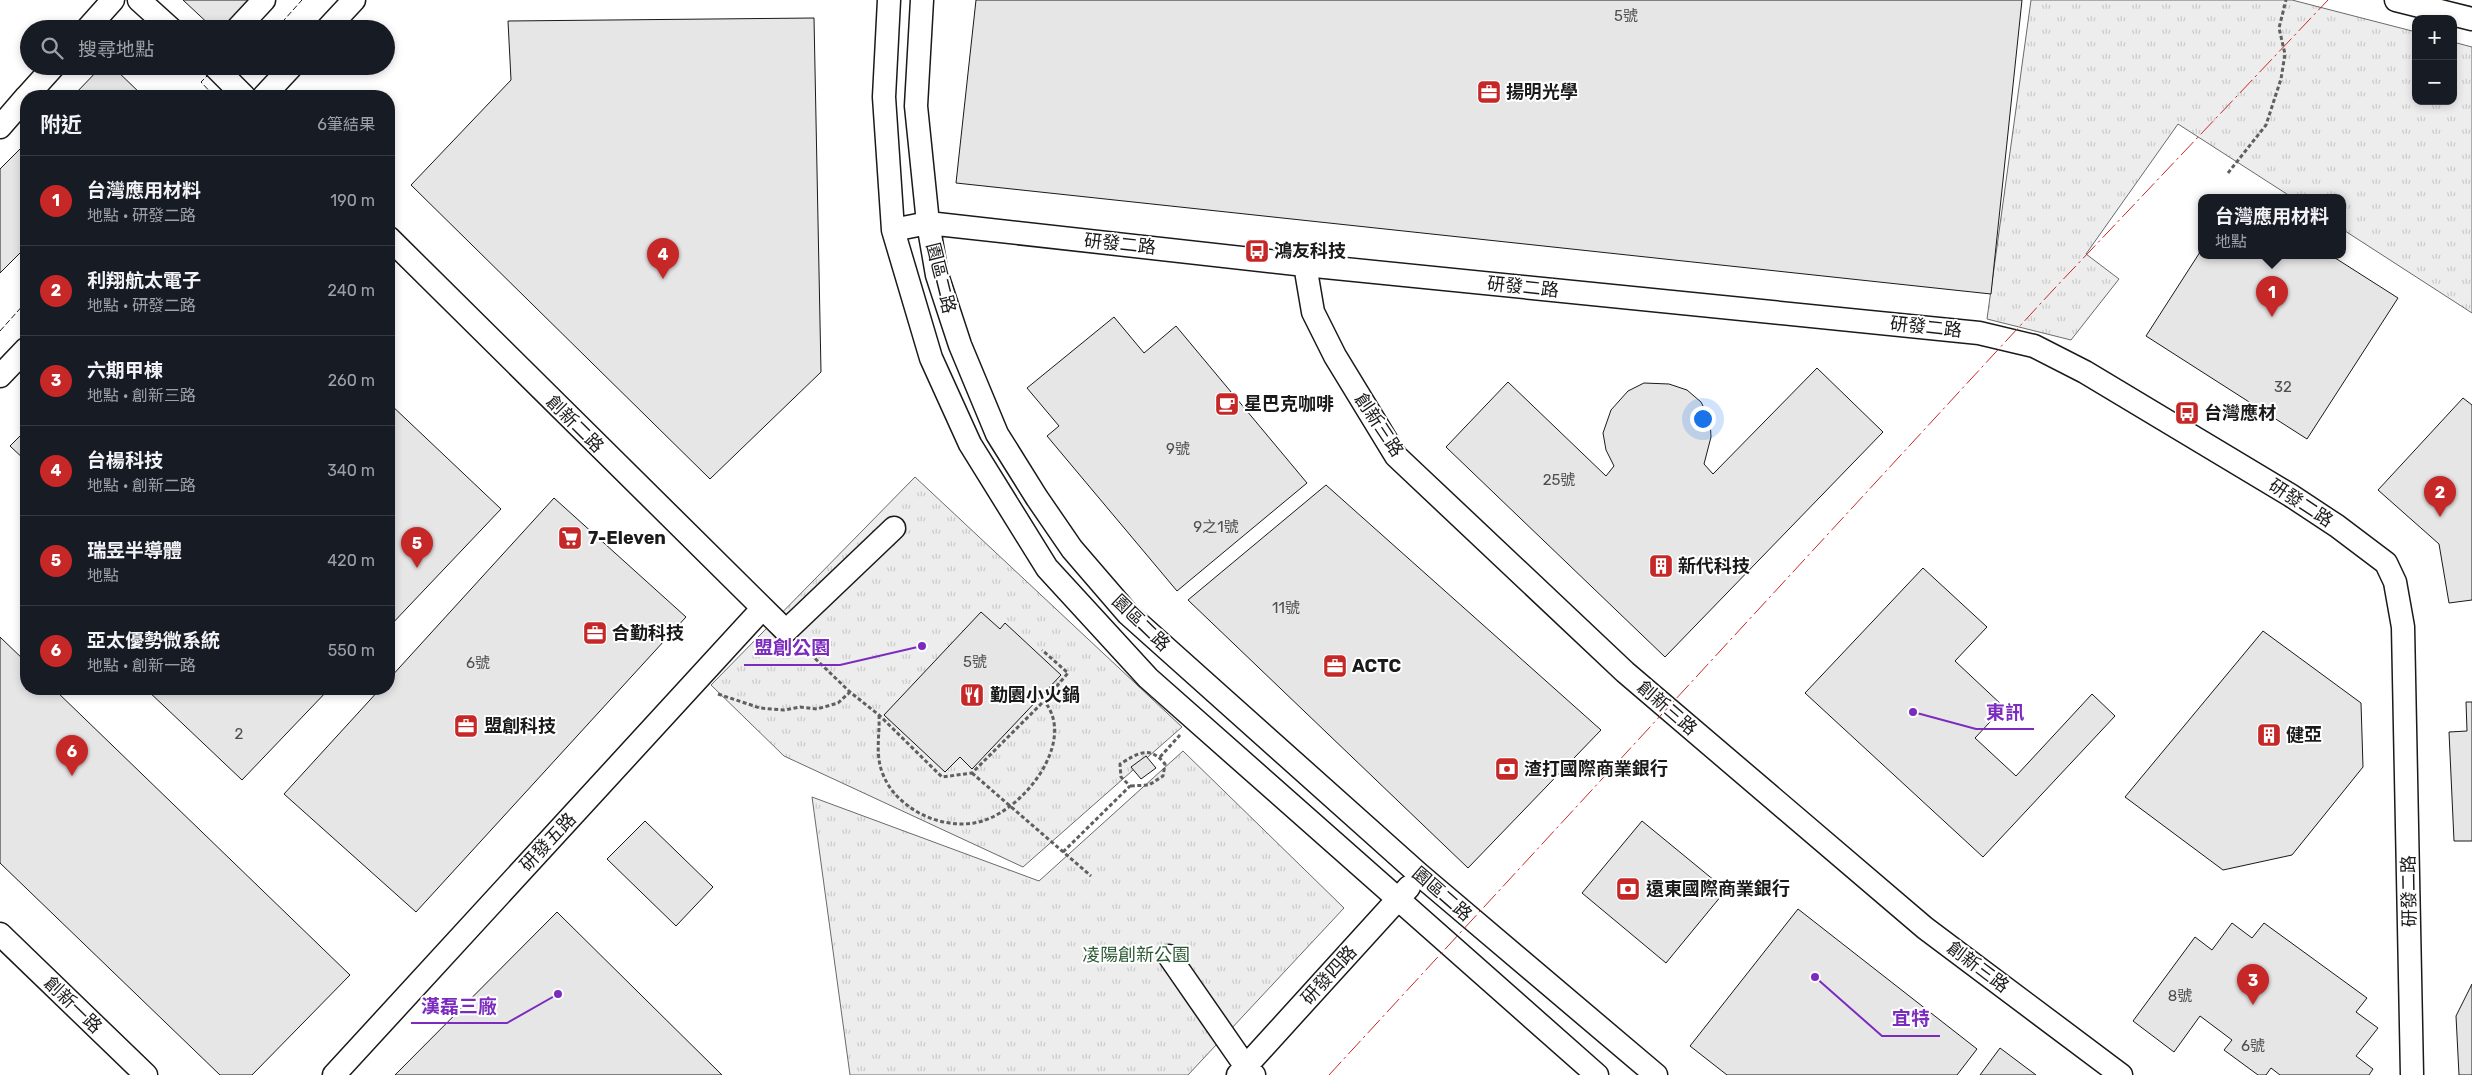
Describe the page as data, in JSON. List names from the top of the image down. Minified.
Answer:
{"streets":{"street":["研發二路","園區二路","創新二路","創新三路","研發五路","研發四路","創新一路"]},"crossings":[["研發二路","園區二路"],["研發二路","創新三路"],["園區二路","研發四路"],["創新二路","研發五路"]],"parks":["凌陽創新公園"],"places":{"office":["揚明光學","合勤科技","ACTC","盟創科技"],"bus stop":["鴻友科技","台灣應材"],"cafe":["星巴克咖啡"],"supermarket":["7-Eleven"],"building":["新代科技","健亞"],"other":["盟創公園","東訊","宜特","漢磊三廠"],"restaurant":["勤園小火鍋"],"bank":["渣打國際商業銀行","遠東國際商業銀行"]},"house_numbers":["5號","32","9號","25號","9之1號","11號","5號","6號","2","8號","6號"],"page":{"map_buttons":["+","−"],"search":"搜尋地點","heading":["附近","6筆結果"],"list":[{"mark":"1","name":"台灣應用材料","note":"地點 · 研發二路","value":"190 m"},{"mark":"2","name":"利翔航太電子","note":"地點 · 研發二路","value":"240 m"},{"mark":"3","name":"六期甲棟","note":"地點 · 創新三路","value":"260 m"},{"mark":"4","name":"台楊科技","note":"地點 · 創新二路","value":"340 m"},{"mark":"5","name":"瑞昱半導體","note":"地點","value":"420 m"},{"mark":"6","name":"亞太優勢微系統","note":"地點 · 創新一路","value":"550 m"}],"popup":["台灣應用材料","地點"],"pins":["4","1","2","5","6","3"]}}
